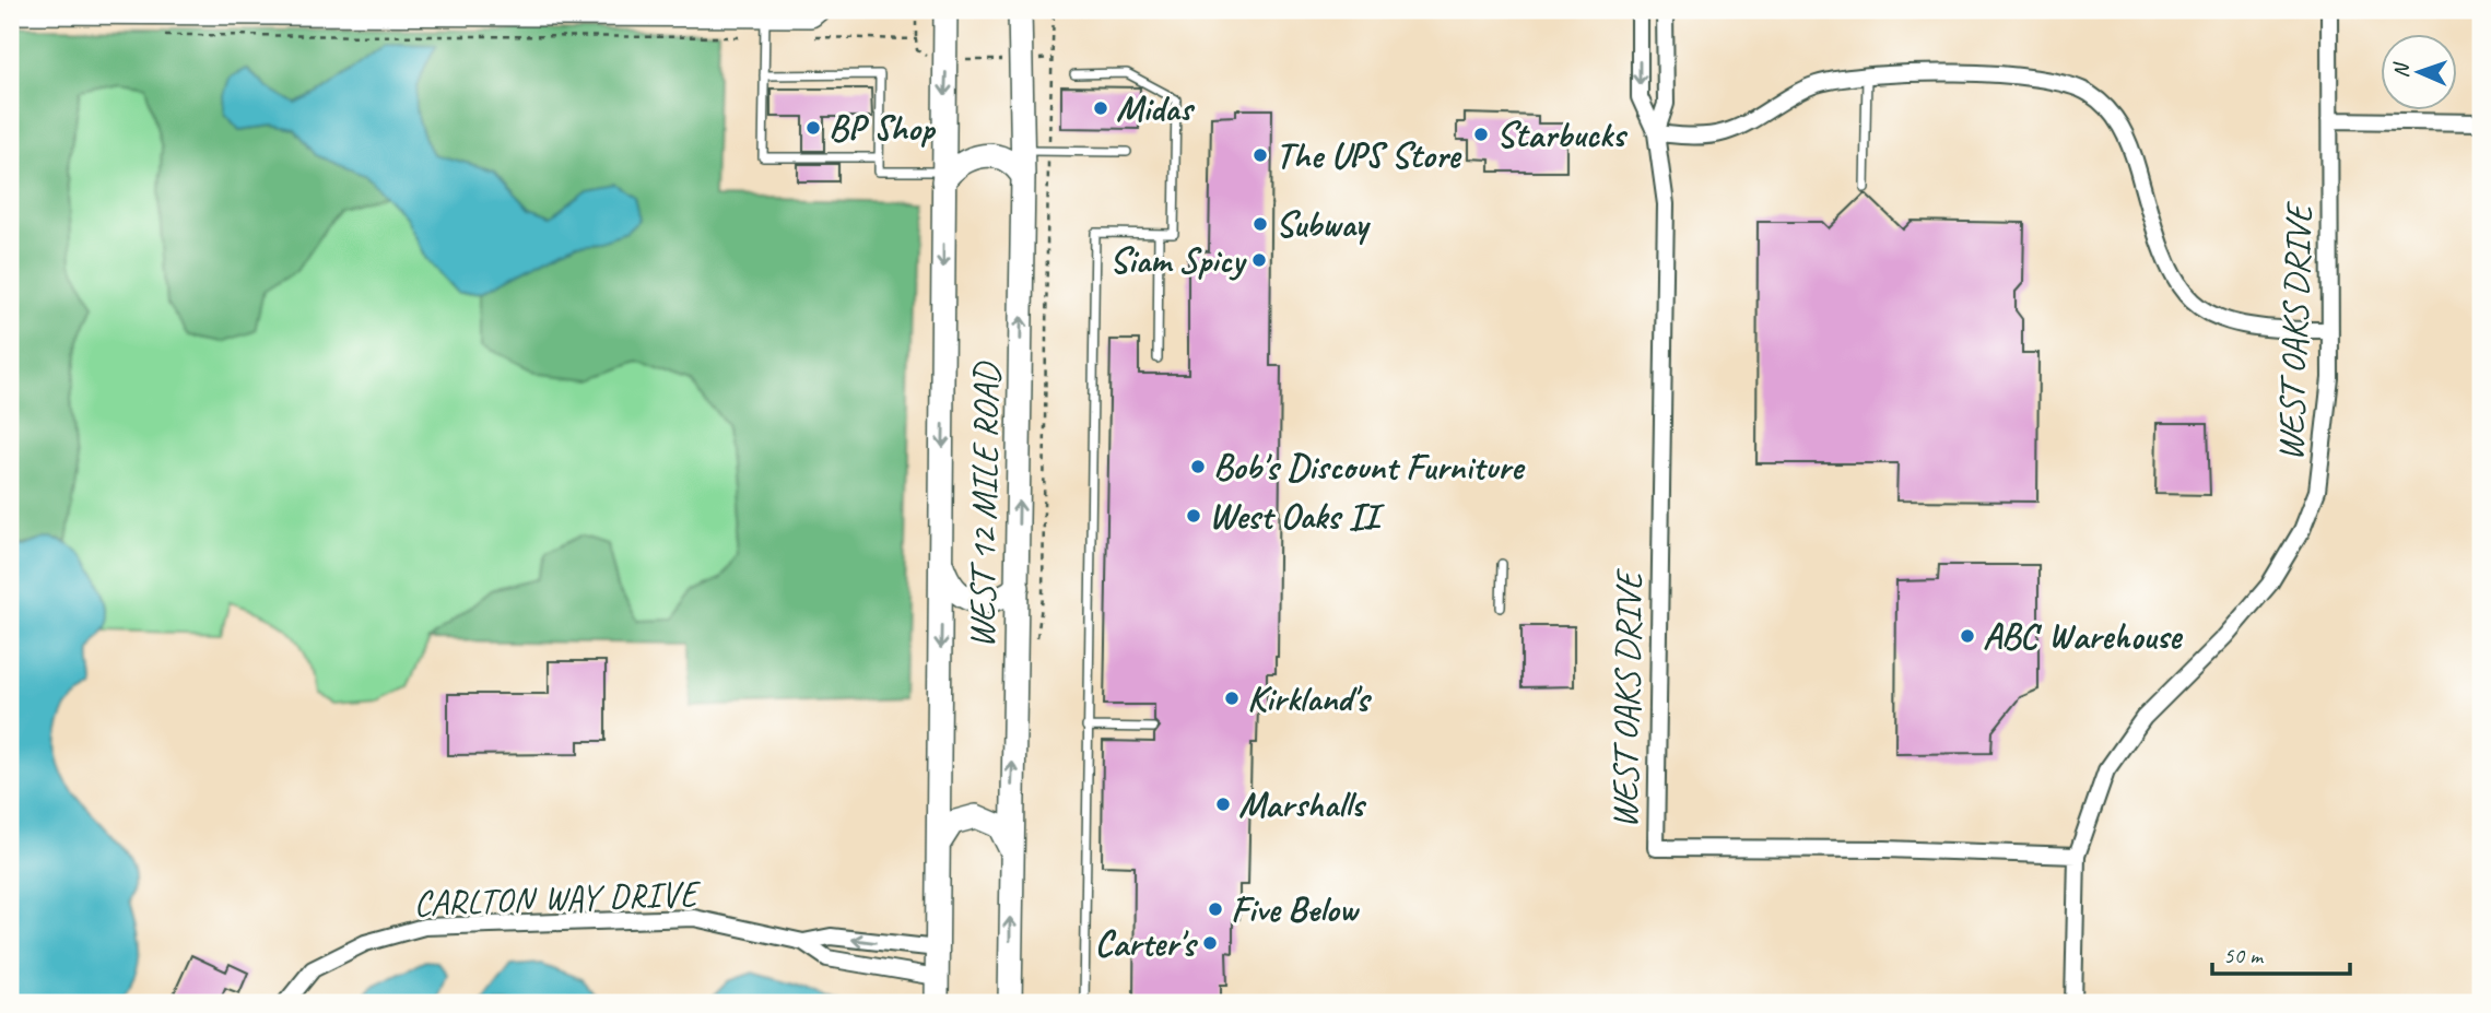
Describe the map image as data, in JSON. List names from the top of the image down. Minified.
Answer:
{"streets":{"main road":["WEST 12 MILE ROAD"],"street":["WEST OAKS DRIVE","CARLTON WAY DRIVE"]},"crossings":[["WEST 12 MILE ROAD","CARLTON WAY DRIVE"]],"places":["Midas","BP Shop","Starbucks","The UPS Store","Subway","Siam Spicy","Bob's Discount Furniture","West Oaks II","ABC Warehouse","Kirkland's","Marshalls","Five Below","Carter's"],"scale_bar":"50 m","north":"left"}
